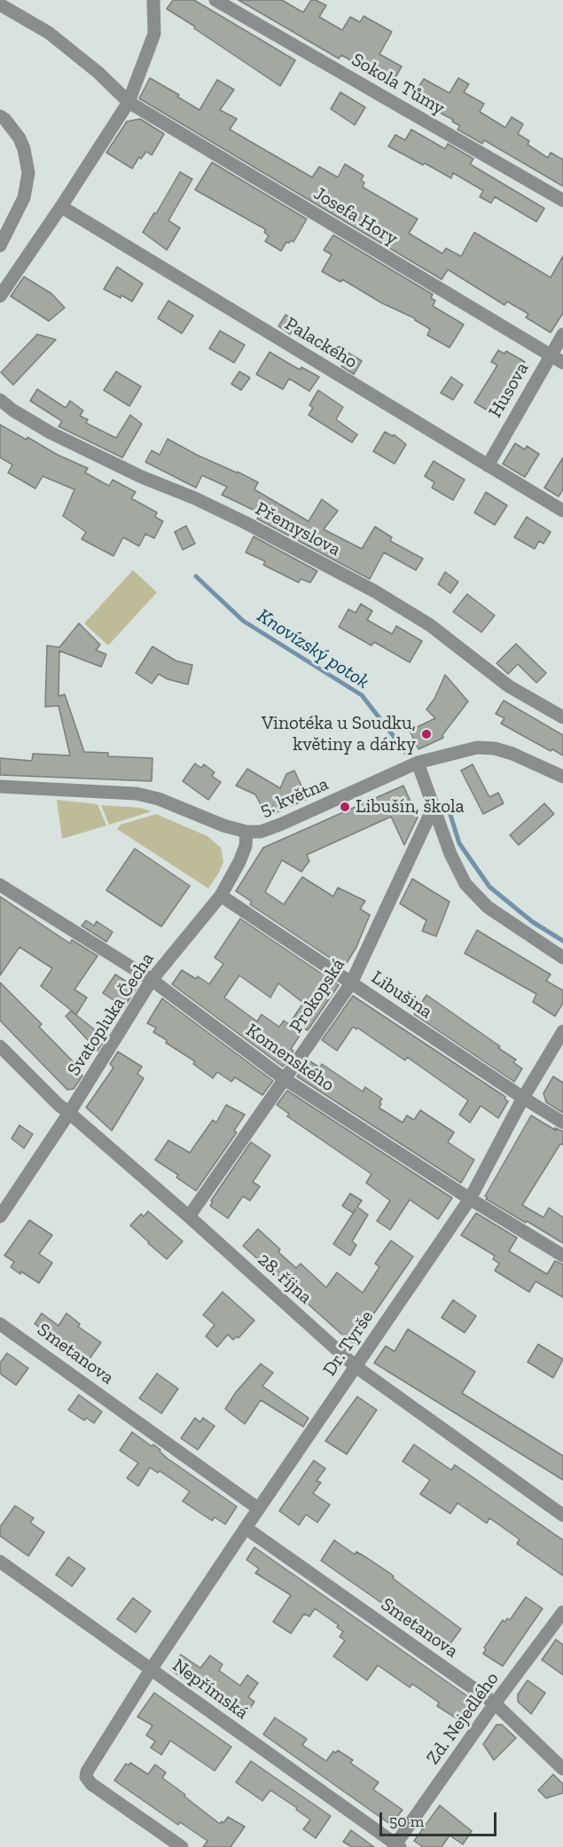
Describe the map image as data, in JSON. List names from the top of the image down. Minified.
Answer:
{"streets":{"street":["Sokola Tůmy","Josefa Hory","Palackého","Husova","Přemyslova","5. května","Libušina","Prokopská","Svatopluka Čecha","Komenského","28. října","Dr. Tyrše","Smetanova","Nepřímská","Zd. Nejedlého"]},"crossings":[["Josefa Hory","Husova"],["Palackého","Husova"],["5. května","Svatopluka Čecha"],["Libušina","Prokopská"],["Libušina","Svatopluka Čecha"],["Libušina","Dr. Tyrše"],["Prokopská","Komenského"],["Prokopská","28. října"],["Svatopluka Čecha","Komenského"],["Svatopluka Čecha","28. října"],["Komenského","Dr. Tyrše"],["28. října","Dr. Tyrše"],["Dr. Tyrše","Smetanova"],["Dr. Tyrše","Nepřímská"],["Smetanova","Zd. Nejedlého"],["Nepřímská","Zd. Nejedlého"]],"water":["Knovízský potok"],"places":["Vinotéka u Soudku, květiny a dárky","Libušín, škola"],"scale_bar":"50 m"}
